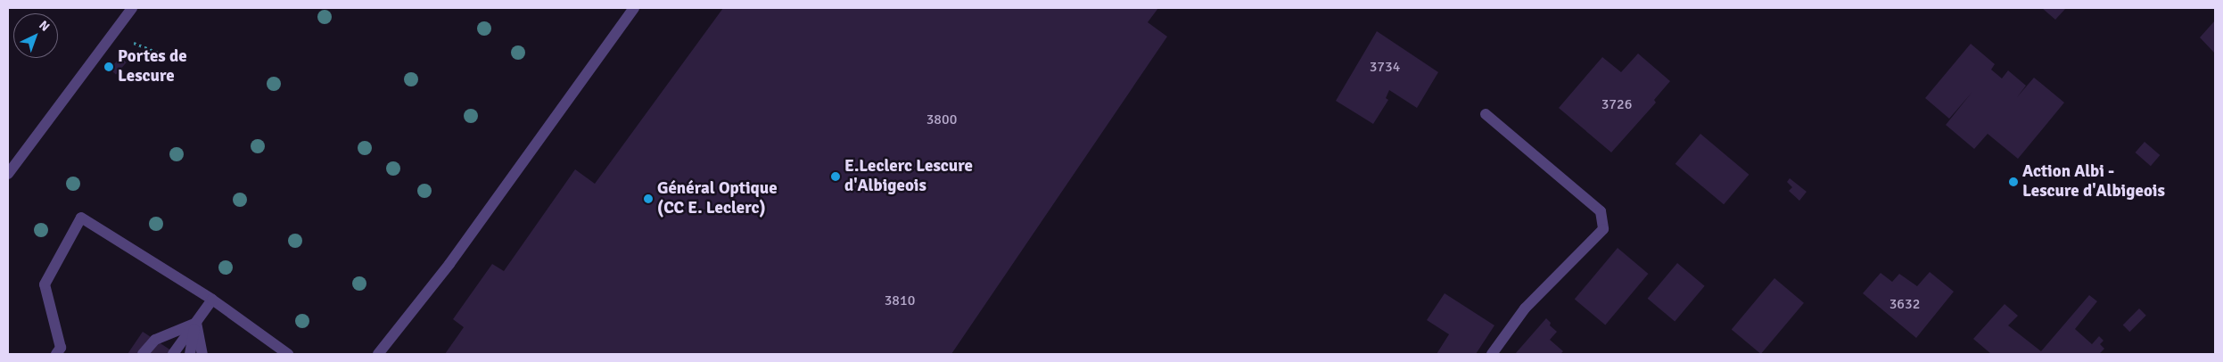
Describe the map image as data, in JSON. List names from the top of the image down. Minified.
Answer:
{"places":["Portes de Lescure","E.Leclerc Lescure d'Albigeois","Action Albi - Lescure d'Albigeois","Général Optique (CC E. Leclerc)"],"house_numbers":["3734","3726","3800","3810","3632"],"north":"top right"}
